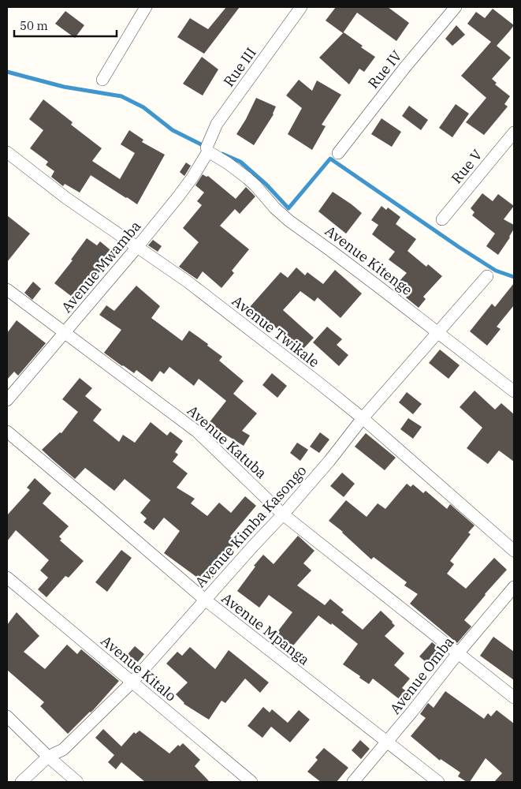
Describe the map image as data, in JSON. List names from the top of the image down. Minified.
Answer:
{"streets":{"street":["Rue III","Rue IV","Rue V","Avenue Kitenge","Avenue Mwamba","Avenue Twikale","Avenue Katuba","Avenue Kimba Kasongo","Avenue Mpanga","Avenue Kitalo","Avenue Omba"]},"crossings":[["Rue III","Avenue Kitenge"],["Rue III","Avenue Mwamba"],["Avenue Kitenge","Avenue Mwamba"],["Avenue Kitenge","Avenue Kimba Kasongo"],["Avenue Mwamba","Avenue Twikale"],["Avenue Mwamba","Avenue Katuba"],["Avenue Twikale","Avenue Kimba Kasongo"],["Avenue Katuba","Avenue Kimba Kasongo"],["Avenue Katuba","Avenue Omba"],["Avenue Kimba Kasongo","Avenue Mpanga"],["Avenue Kimba Kasongo","Avenue Kitalo"],["Avenue Mpanga","Avenue Omba"]],"scale_bar":"50 m"}
